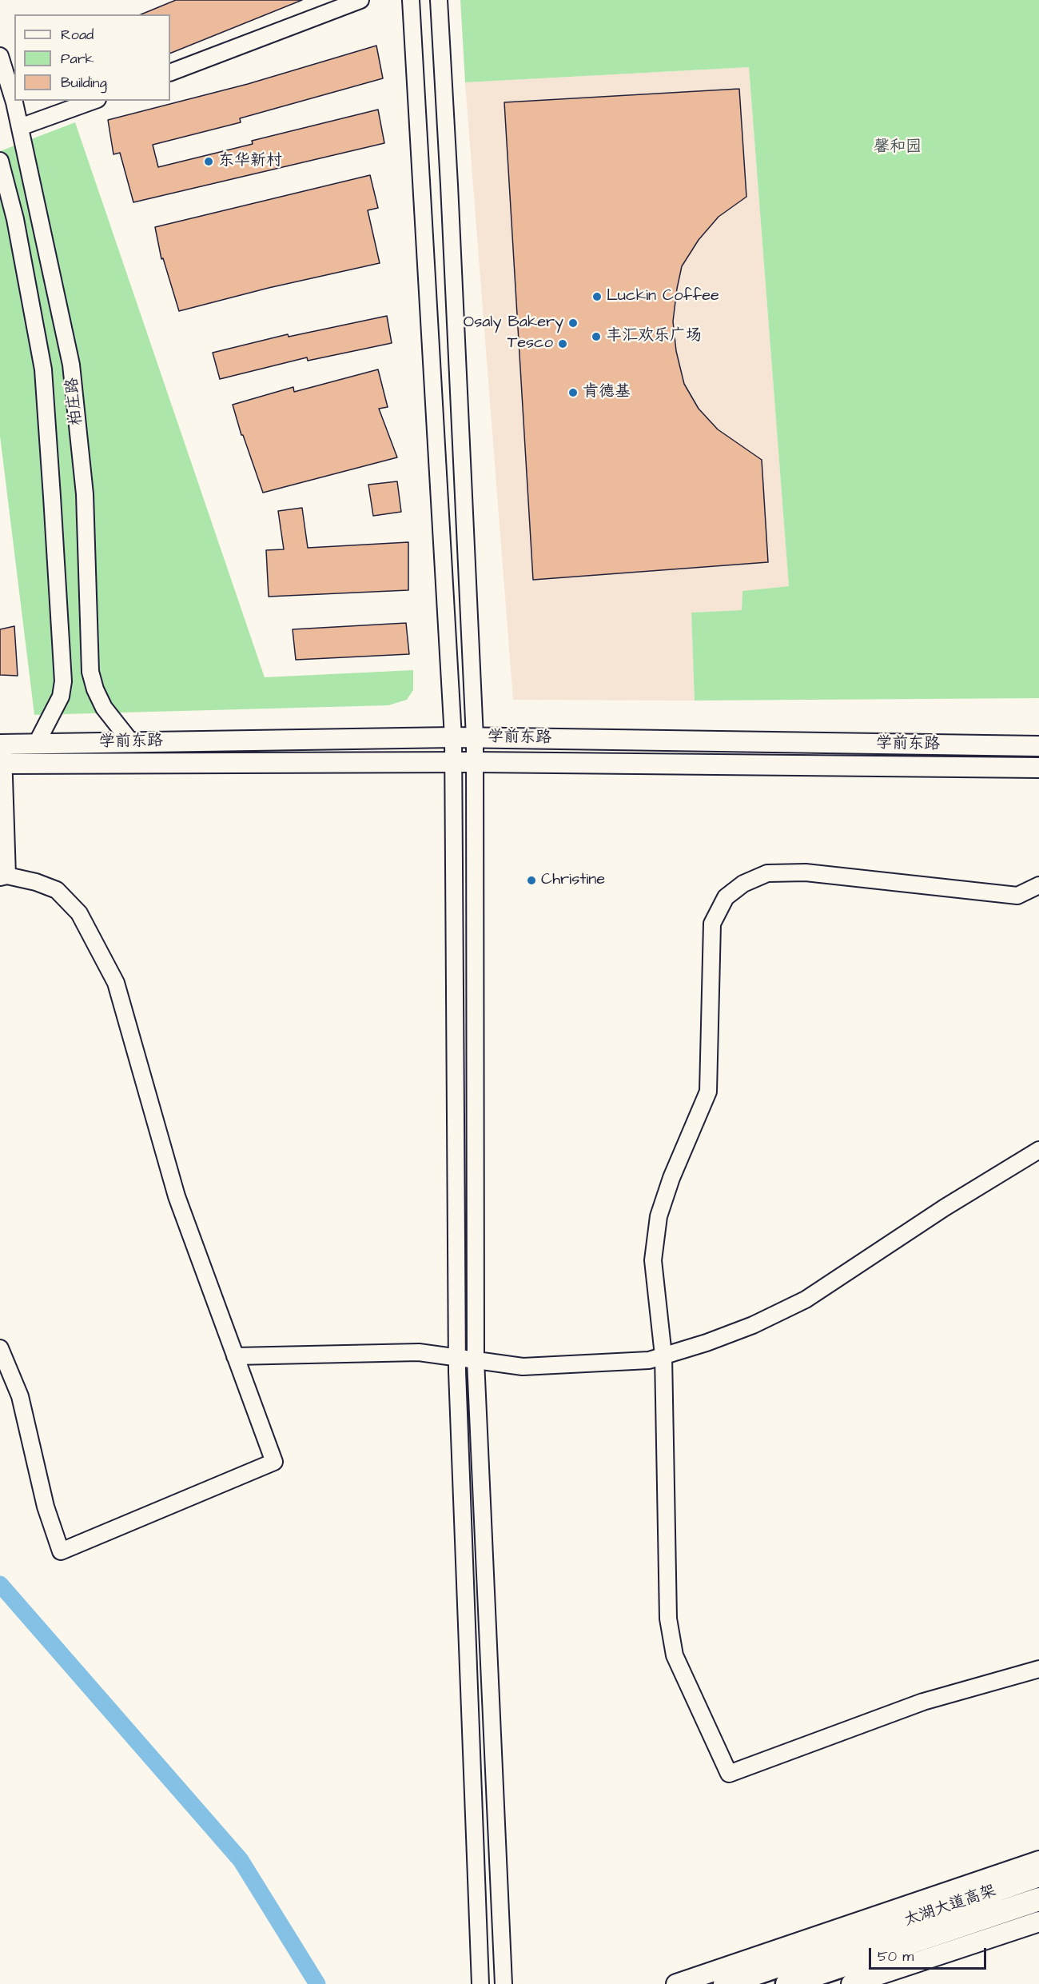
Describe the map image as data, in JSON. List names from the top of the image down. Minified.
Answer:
{"streets":{"highway":["太湖大道高架"],"main road":["学前东路"],"street":["柏庄路"]},"crossings":[["柏庄路","学前东路"]],"parks":["馨和园"],"places":["东华新村","Luckin Coffee","Osaly Bakery","丰汇欢乐广场","Tesco","肯德基","Christine"],"legend":["Road","Park","Building"],"scale_bar":"50 m"}
